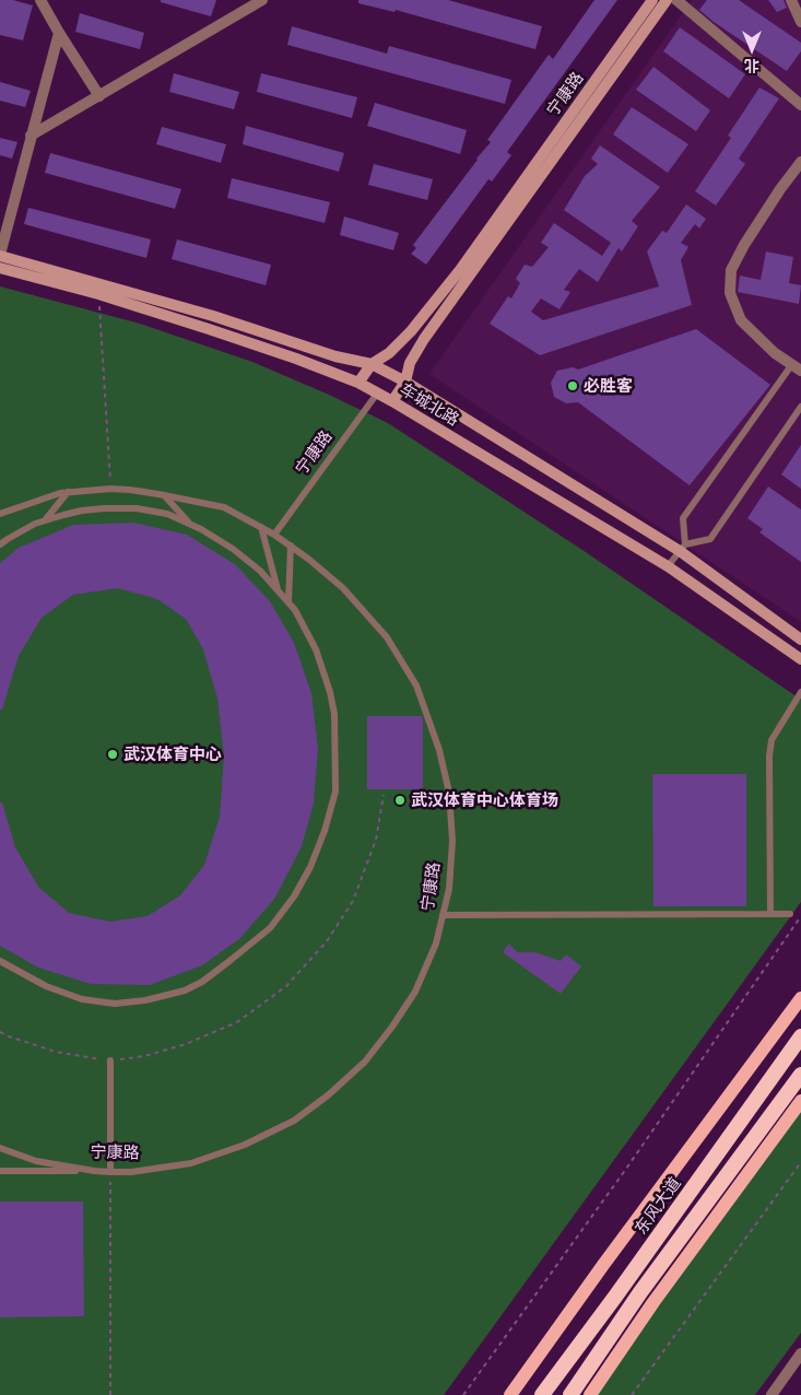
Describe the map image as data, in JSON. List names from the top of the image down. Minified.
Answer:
{"streets":{"highway":["东风大道"],"main road":["宁康路","车城北路"]},"crossings":[["宁康路","车城北路"]],"places":["必胜客","武汉体育中心","武汉体育中心体育场"],"north":"bottom"}
